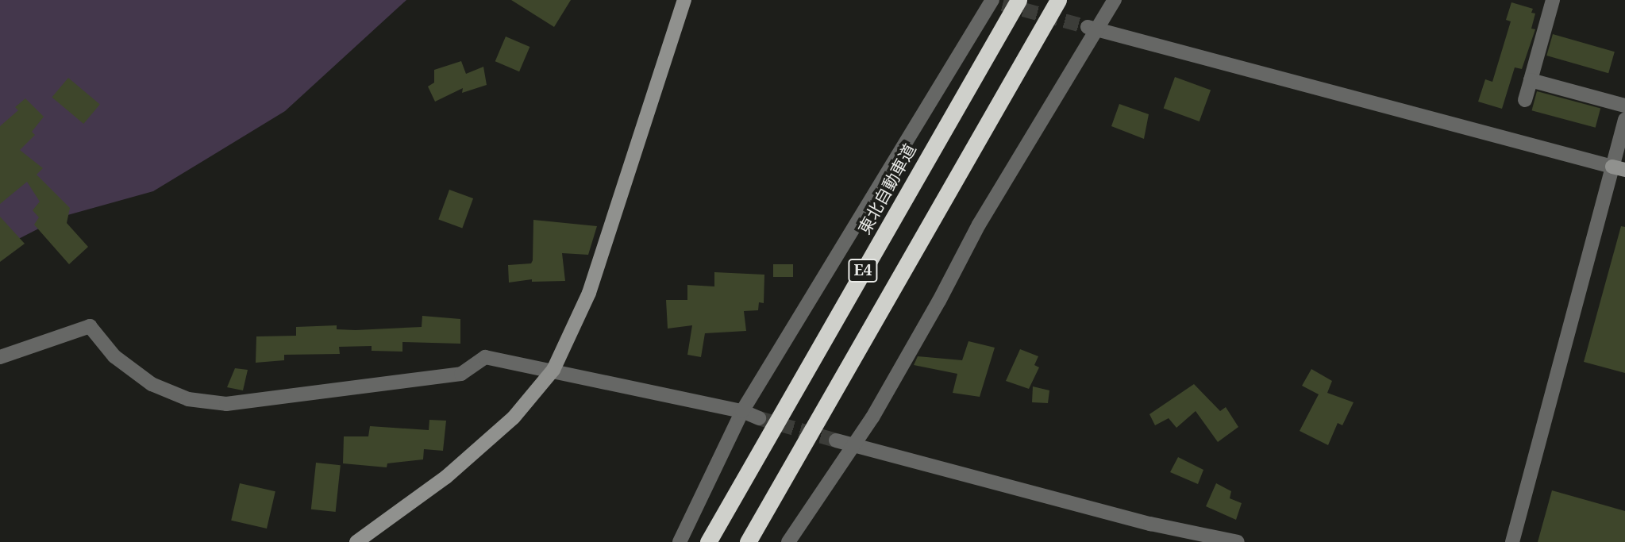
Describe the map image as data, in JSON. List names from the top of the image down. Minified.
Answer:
{"streets":{"highway":["東北自動車道","E4"]}}
